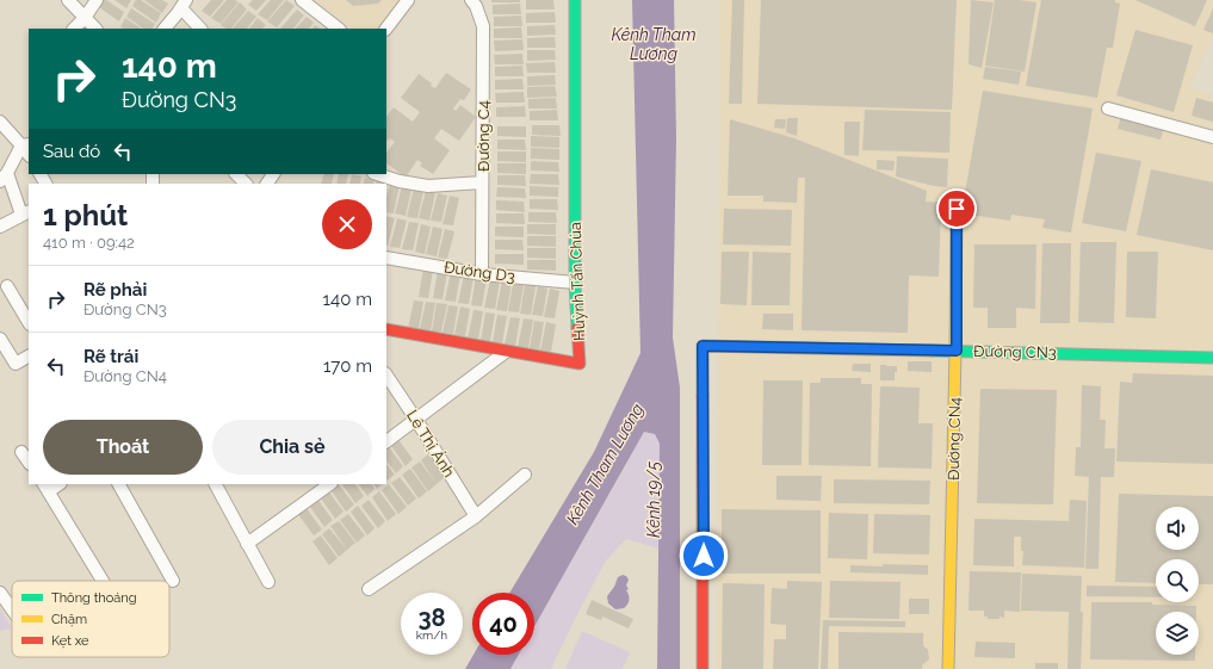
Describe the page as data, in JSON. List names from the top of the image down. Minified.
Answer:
{"streets":{"street":["Đường C4","Đường D3","Huỳnh Tấn Chùa","Đường CN3","Đường CN4","Lê Thị Ánh"]},"crossings":[["Đường C4","Đường D3"],["Đường D3","Huỳnh Tấn Chùa"],["Đường CN3","Đường CN4"]],"water":["Kênh Tham Lương","Kênh 19/5"],"legend":["Thông thoáng","Chậm","Kẹt xe"],"page":{"turn":["140 m","Đường CN3"],"then":"Sau đó","heading":["1 phút","410 m · 09:42"],"list":[{"name":"Rẽ phải","note":"Đường CN3","value":"140 m"},{"name":"Rẽ trái","note":"Đường CN4","value":"170 m"}],"buttons":["Thoát","Chia sẻ"],"speed":"38 km/h","limit":"40"}}
